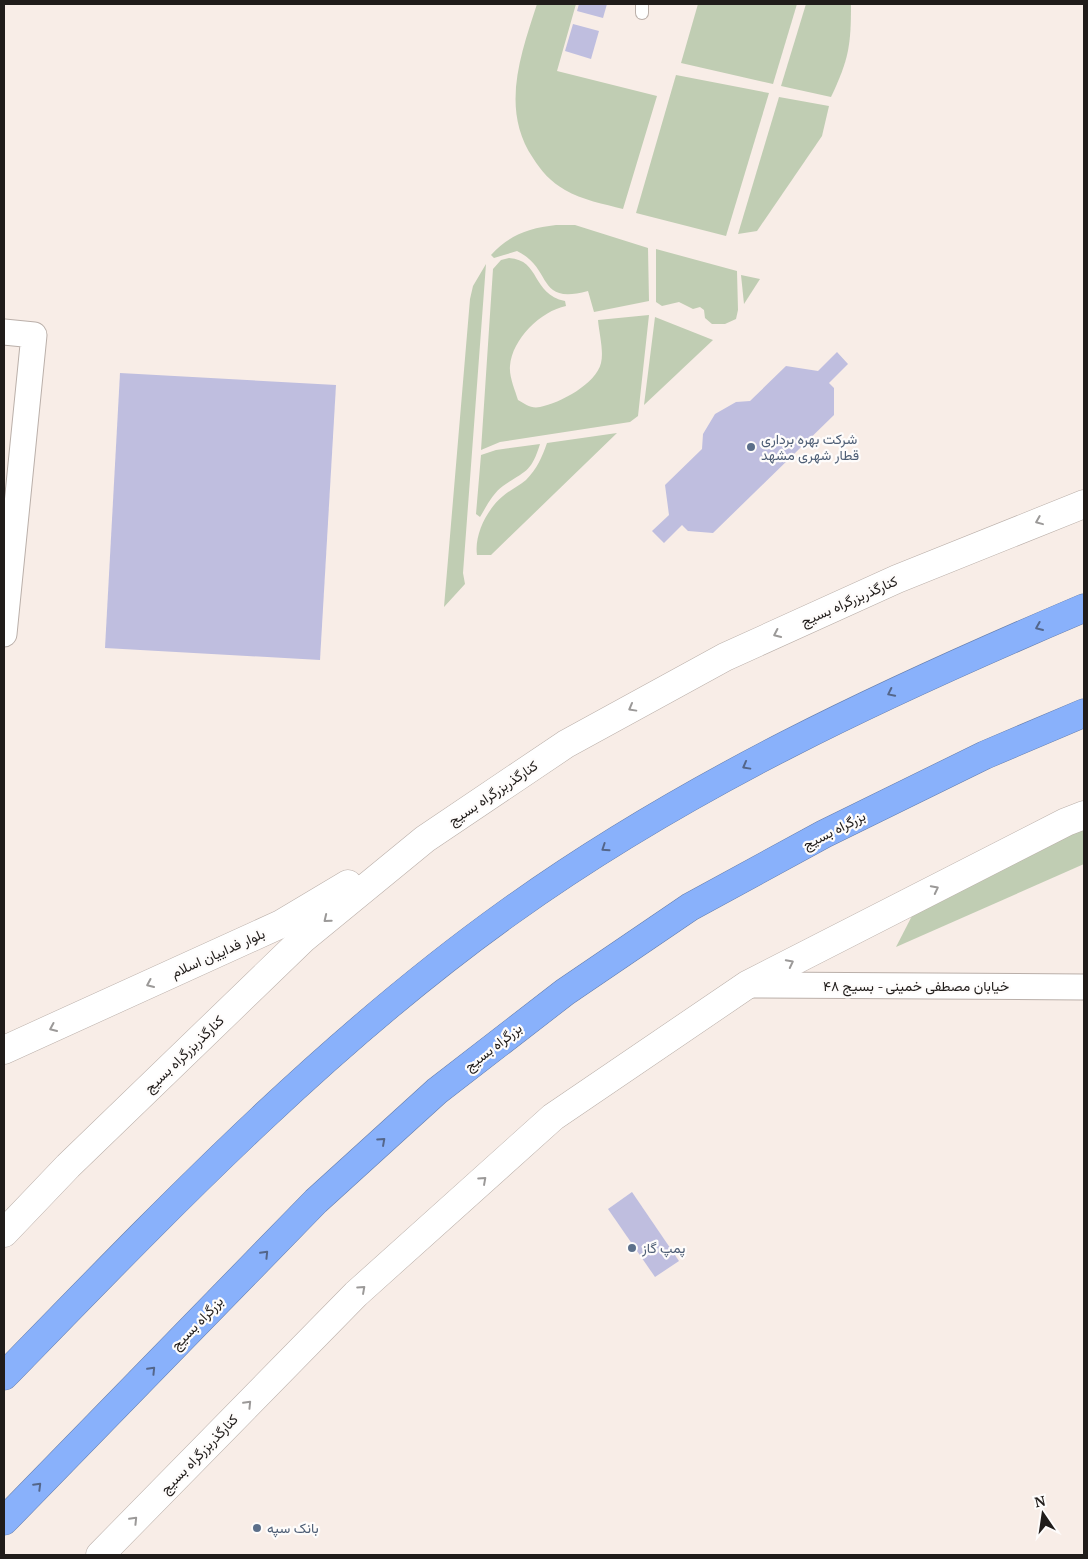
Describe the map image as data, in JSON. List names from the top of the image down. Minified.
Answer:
{"streets":{"highway":["بزرگراه بسیج"],"main road":["کنارگذربزرگراه بسیج","بلوار فداییان اسلام"],"street":["خیابان مصطفی خمینی - بسیج ۴۸"]},"crossings":[["کنارگذربزرگراه بسیج","بلوار فداییان اسلام"],["کنارگذربزرگراه بسیج","خیابان مصطفی خمینی - بسیج ۴۸"]],"one_way":["بلوار فداییان اسلام"],"places":["شرکت بهره برداری قطار شهری مشهد","پمپ گاز","بانک سپه"],"north":"top"}
